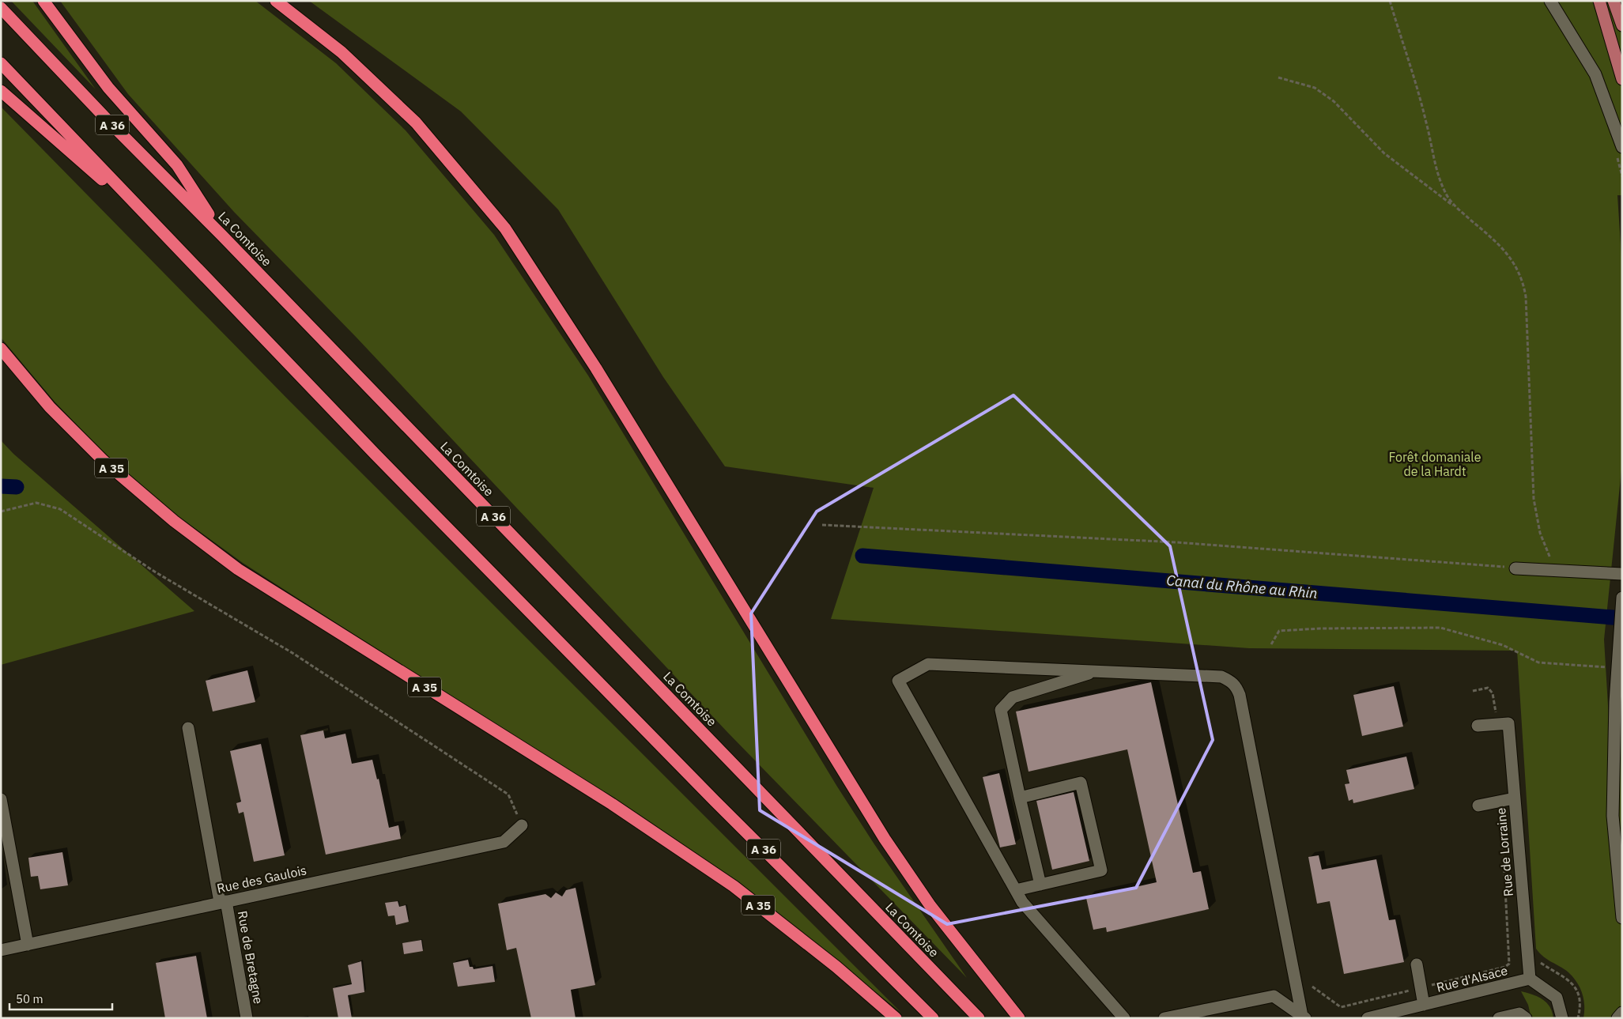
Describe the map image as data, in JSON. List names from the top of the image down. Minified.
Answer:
{"streets":{"highway":["A 36","La Comtoise","A 35"],"street":["Rue de Lorraine","Rue des Gaulois","Rue de Bretagne","Rue d'Alsace"]},"crossings":[["Rue de Lorraine","Rue d'Alsace"],["Rue des Gaulois","Rue de Bretagne"]],"water":["Canal du Rhône au Rhin"],"parks":["Forêt domaniale de la Hardt"],"scale_bar":"50 m"}
